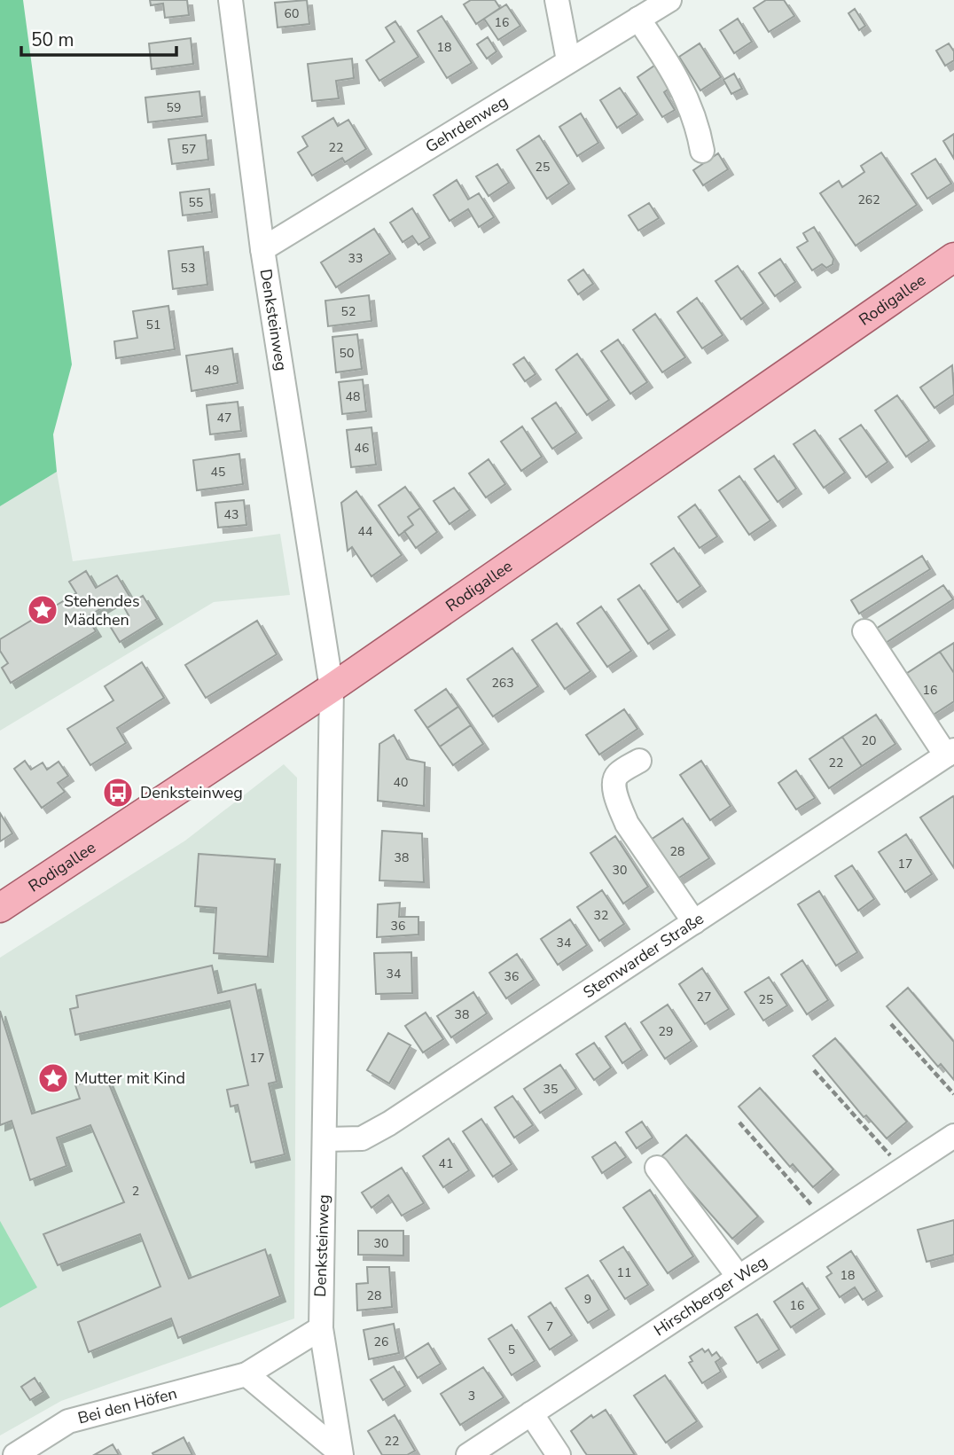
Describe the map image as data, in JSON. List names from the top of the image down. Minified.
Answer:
{"streets":{"main road":["Rodigallee"],"street":["Gehrdenweg","Denksteinweg","Stemwarder Straße","Hirschberger Weg","Bei den Höfen"]},"crossings":[["Gehrdenweg","Denksteinweg"],["Rodigallee","Denksteinweg"],["Denksteinweg","Stemwarder Straße"],["Denksteinweg","Bei den Höfen"]],"places":{"place":["Stehendes Mädchen","Mutter mit Kind"],"bus stop":["Denksteinweg"]},"house_numbers":["60","16","18","59","22","57","25","262","55","33","53","52","51","50","49","48","47","46","45","43","44","263","16","20","22","40","28","38","17","30","32","36","34","34","36","27","25","38","29","17","35","41","2","30","11","18","28","9","16","7","26","5","3","22"],"scale_bar":"50 m"}
